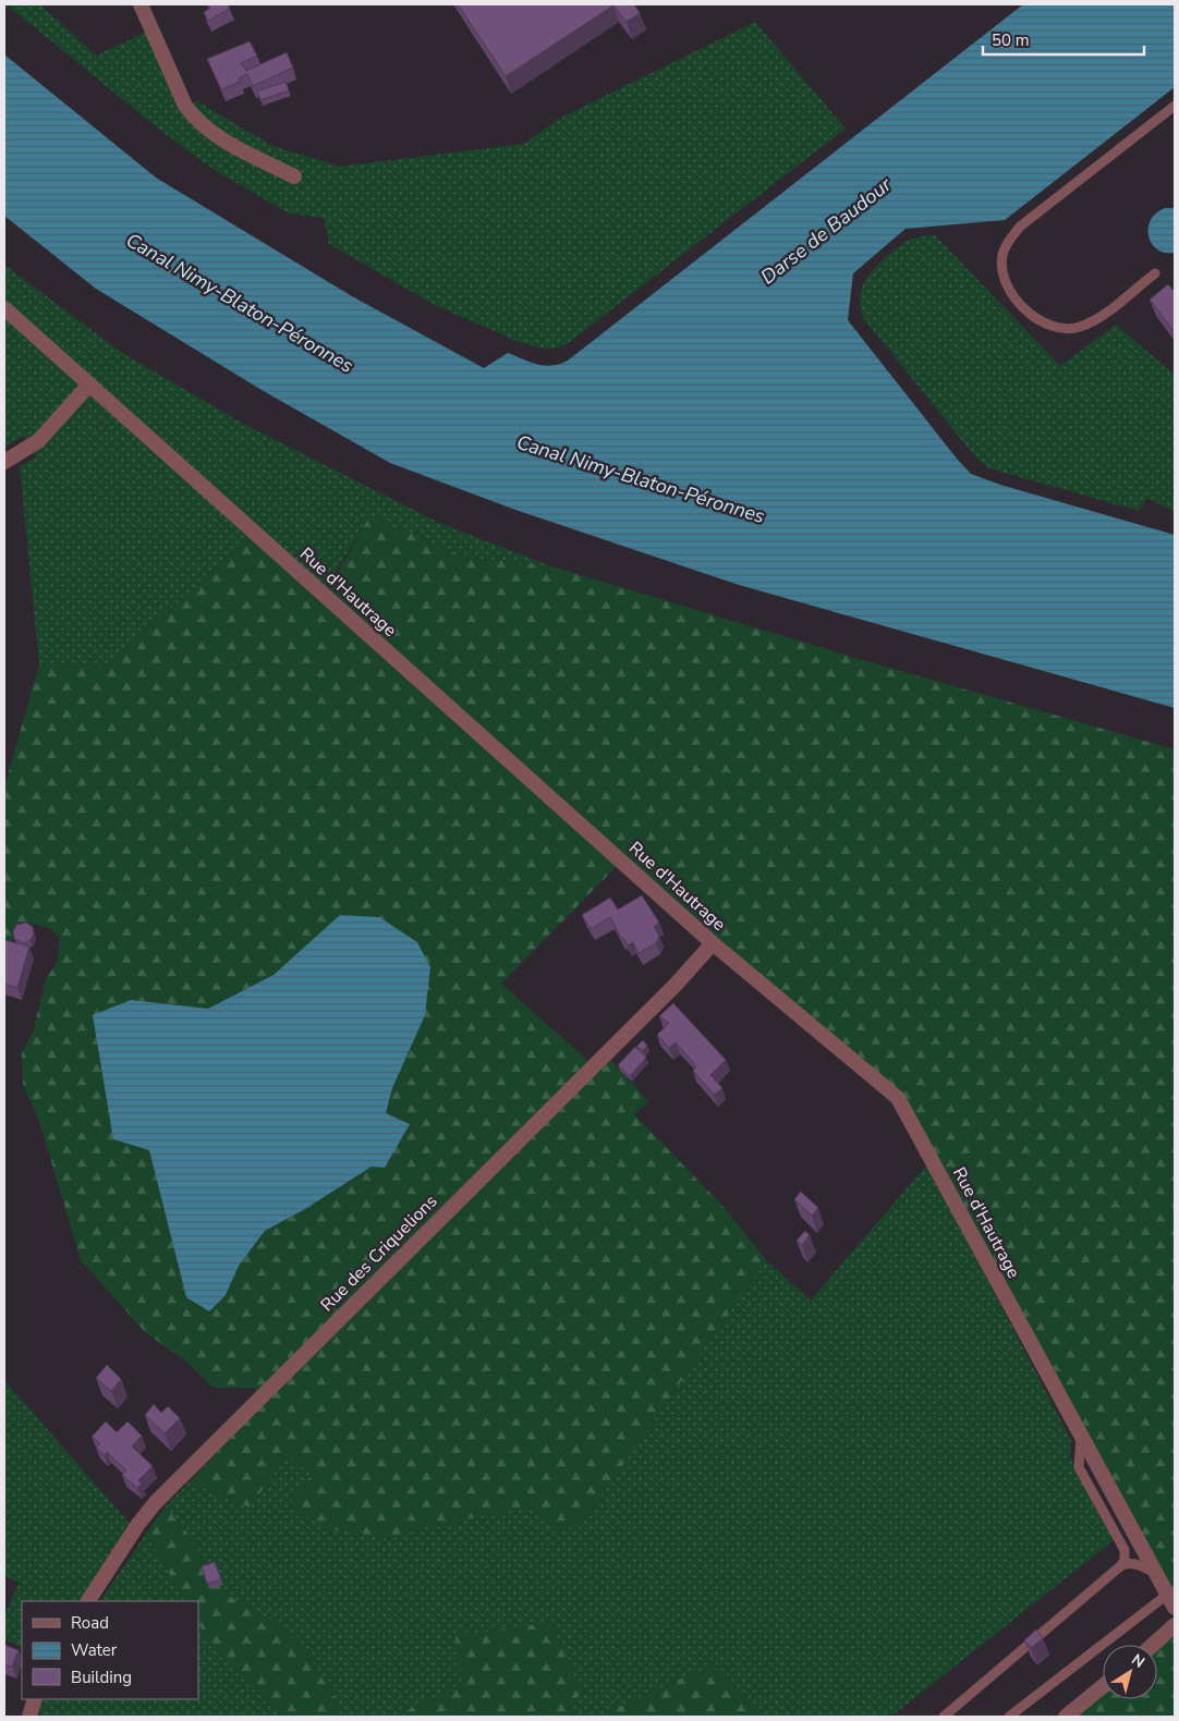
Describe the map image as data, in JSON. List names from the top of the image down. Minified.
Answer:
{"streets":{"street":["Rue d'Hautrage","Rue des Criquelions"]},"crossings":[["Rue d'Hautrage","Rue des Criquelions"]],"water":["Darse de Baudour","Canal Nimy-Blaton-Péronnes"],"legend":["Road","Water","Building"],"scale_bar":"50 m","north":"top right"}
